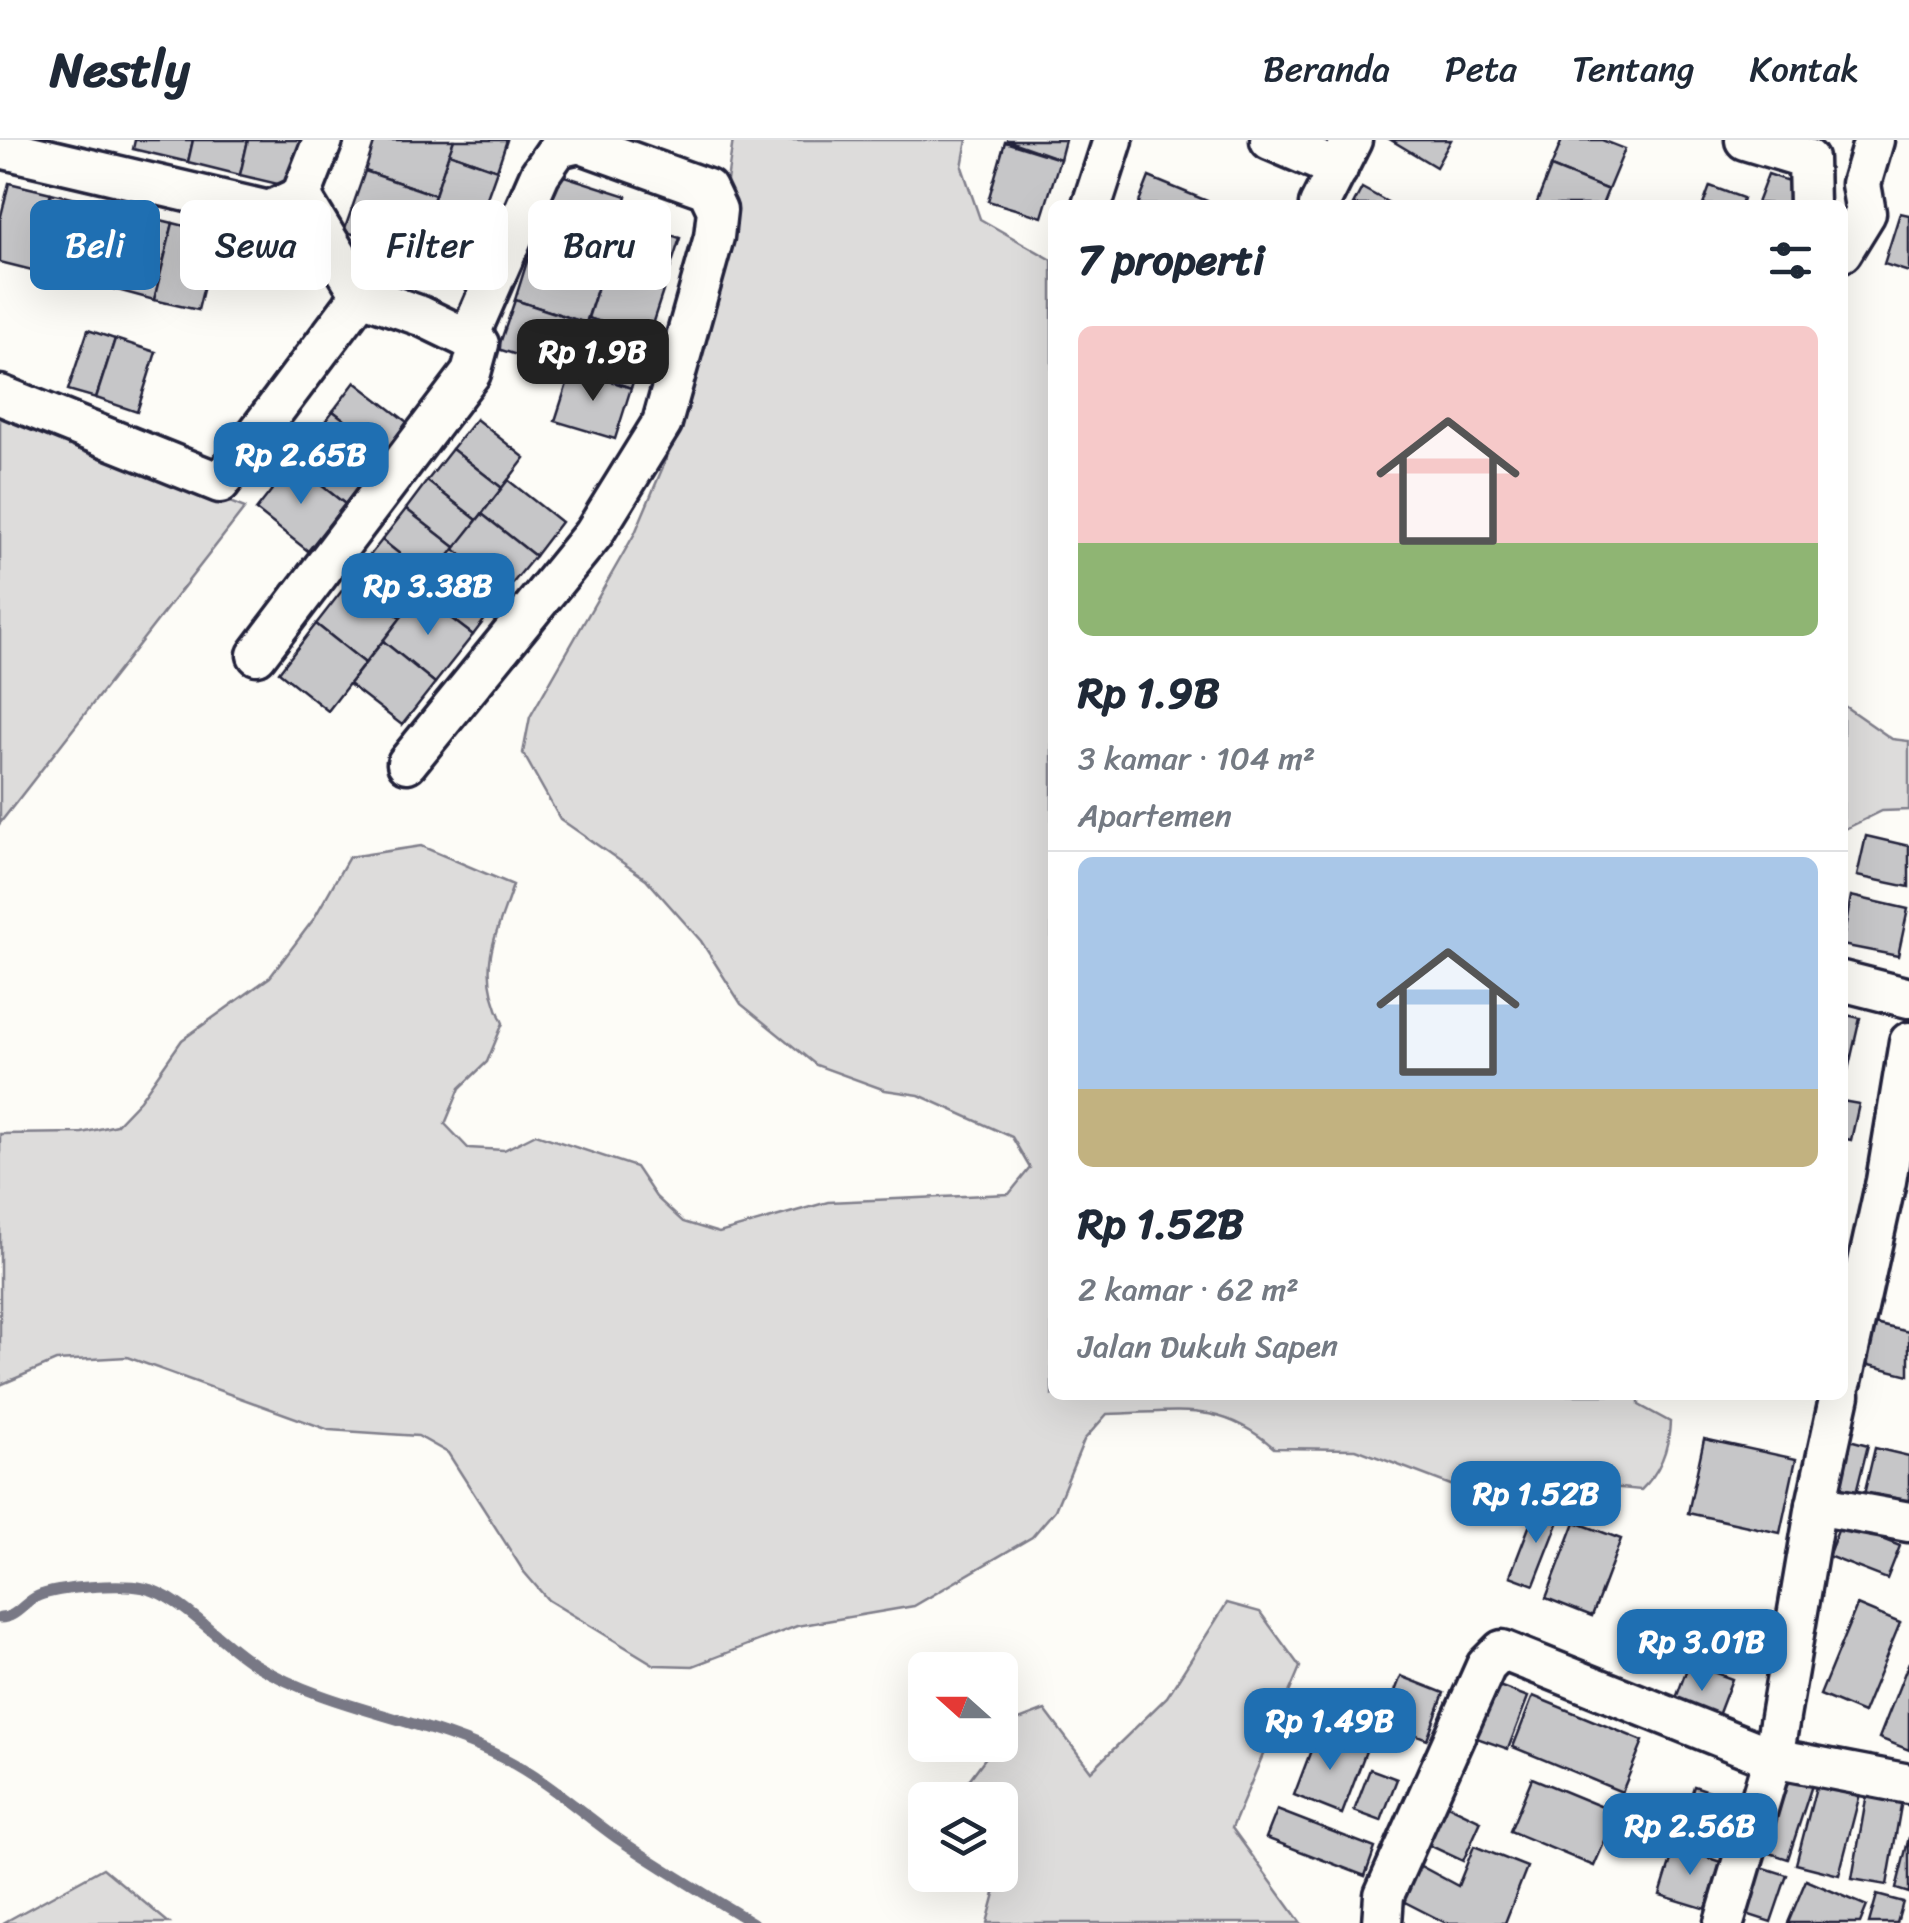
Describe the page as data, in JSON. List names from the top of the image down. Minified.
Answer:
{"north":"left","page":{"header":"Nestly","nav":["Beranda","Peta","Tentang","Kontak"],"chip":["Beli","Sewa","Filter","Baru"],"heading":"7 properti","price":["Rp 1.9B","Rp 2.65B","Rp 3.38B","Rp 1.52B","Rp 3.01B","Rp 1.49B","Rp 2.56B"],"list":[{"name":"Rp 1.9B","note":"3 kamar · 104 m² · Apartemen"},{"name":"Rp 1.52B","note":"2 kamar · 62 m² · Jalan Dukuh Sapen"}]}}
